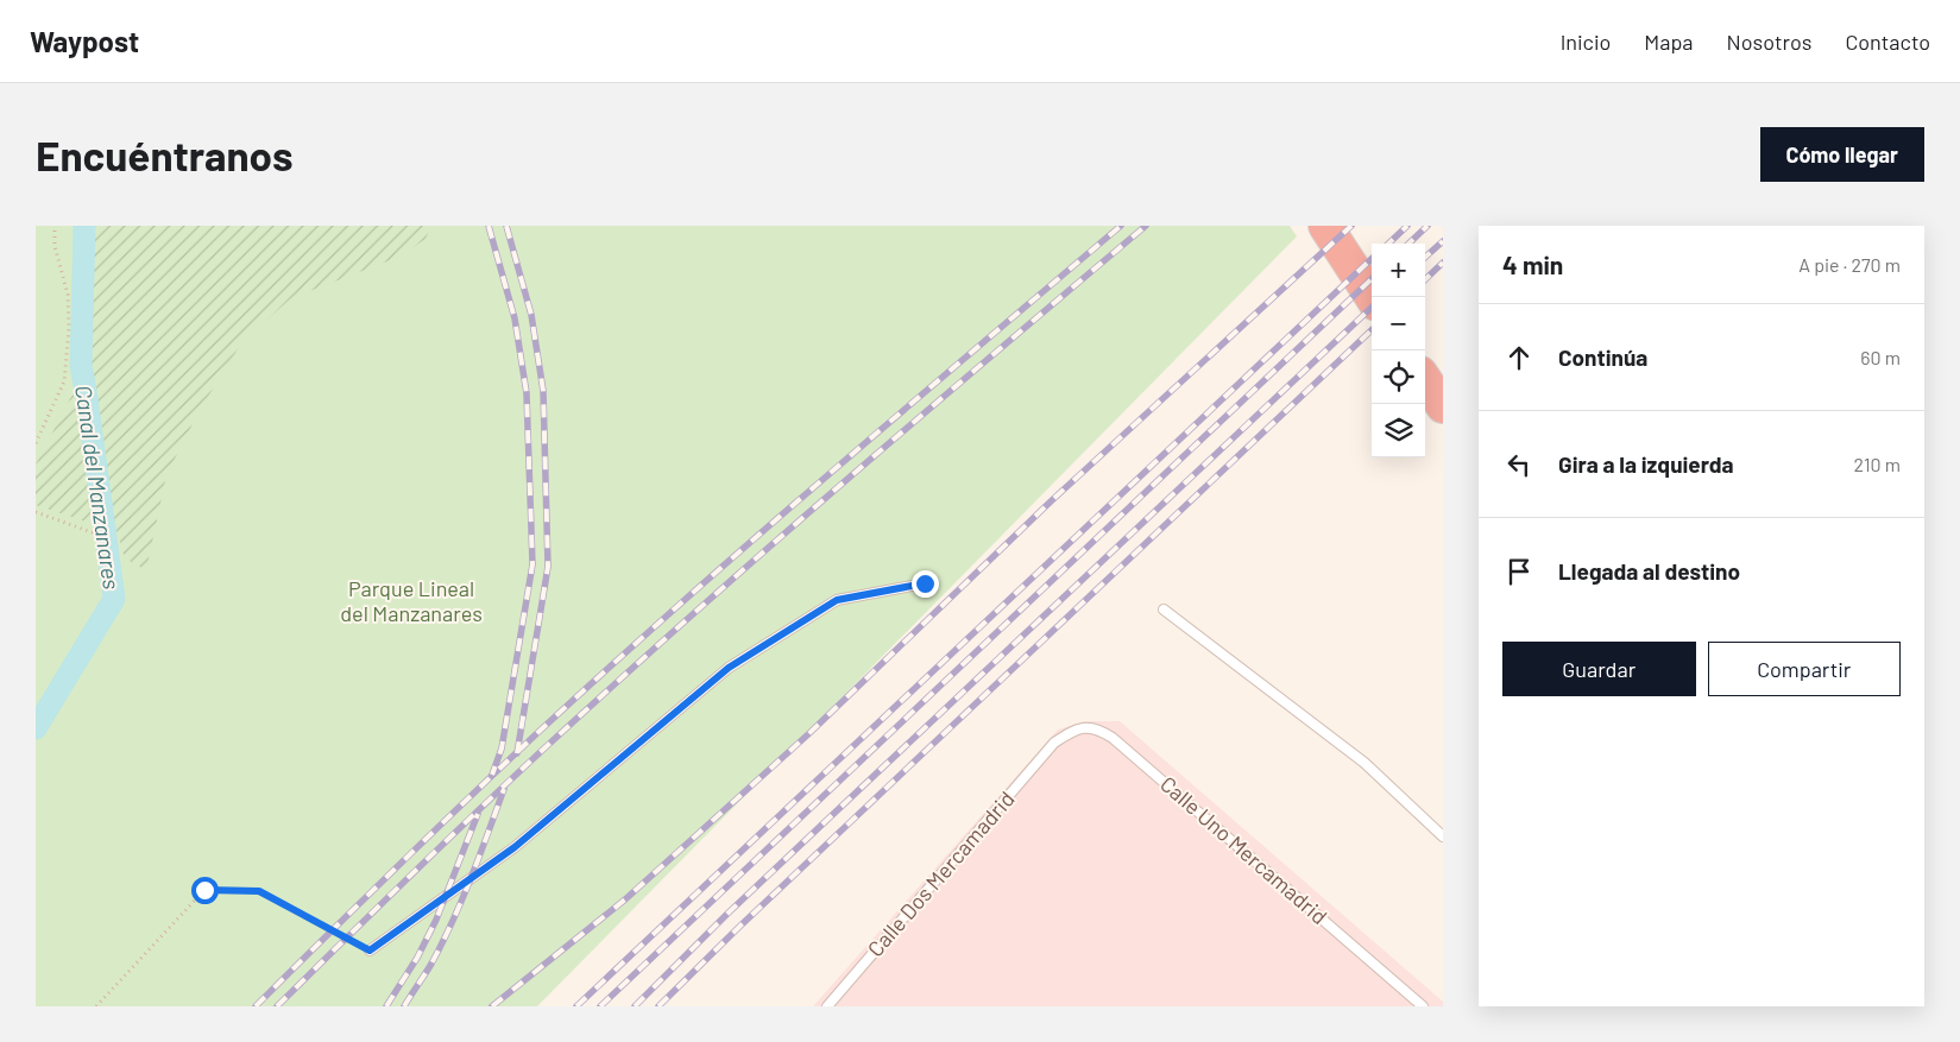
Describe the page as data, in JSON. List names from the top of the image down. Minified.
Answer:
{"streets":{"lane":["Calle Uno Mercamadrid","Calle Dos Mercamadrid"]},"crossings":[["Calle Uno Mercamadrid","Calle Dos Mercamadrid"]],"water":["Canal del Manzanares"],"parks":["Parque Lineal del Manzanares"],"page":{"header":"Waypost","nav":["Inicio","Mapa","Nosotros","Contacto"],"buttons":["Cómo llegar",["Guardar","Compartir"]],"title":"Encuéntranos","heading":["4 min","A pie · 270 m"],"map_buttons":["+","−"],"list":[["Continúa","60 m"],["Gira a la izquierda","210 m"],"Llegada al destino"]}}
